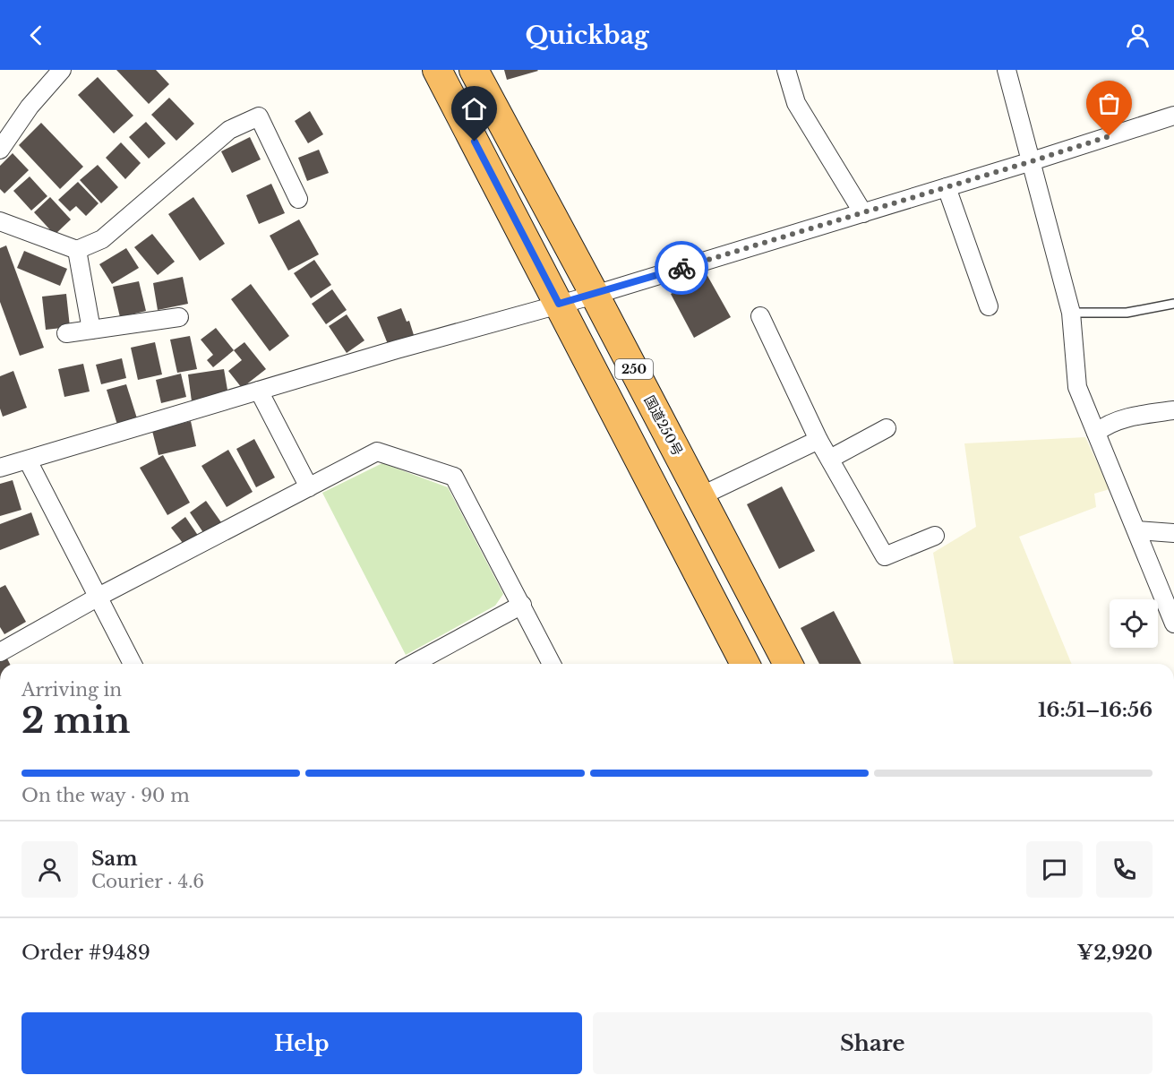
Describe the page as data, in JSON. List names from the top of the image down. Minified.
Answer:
{"streets":{"highway":["250","国道250号"]},"page":{"header":"Quickbag","heading":["2 min","Arriving in","16:51–16:56"],"panel":["Sam","Courier · 4.6","Order #9489","¥2,920"],"bar":"On the way · 90 m","buttons":["Help","Share"]}}
